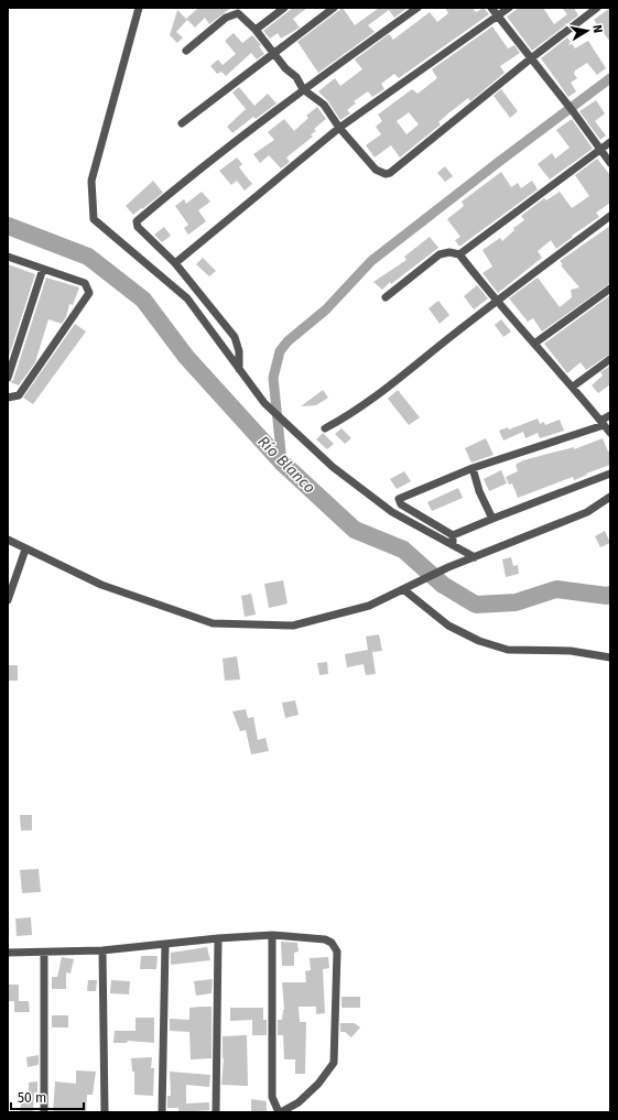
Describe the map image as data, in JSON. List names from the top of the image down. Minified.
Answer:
{"water":["Río Blanco"],"scale_bar":"50 m","north":"right"}
